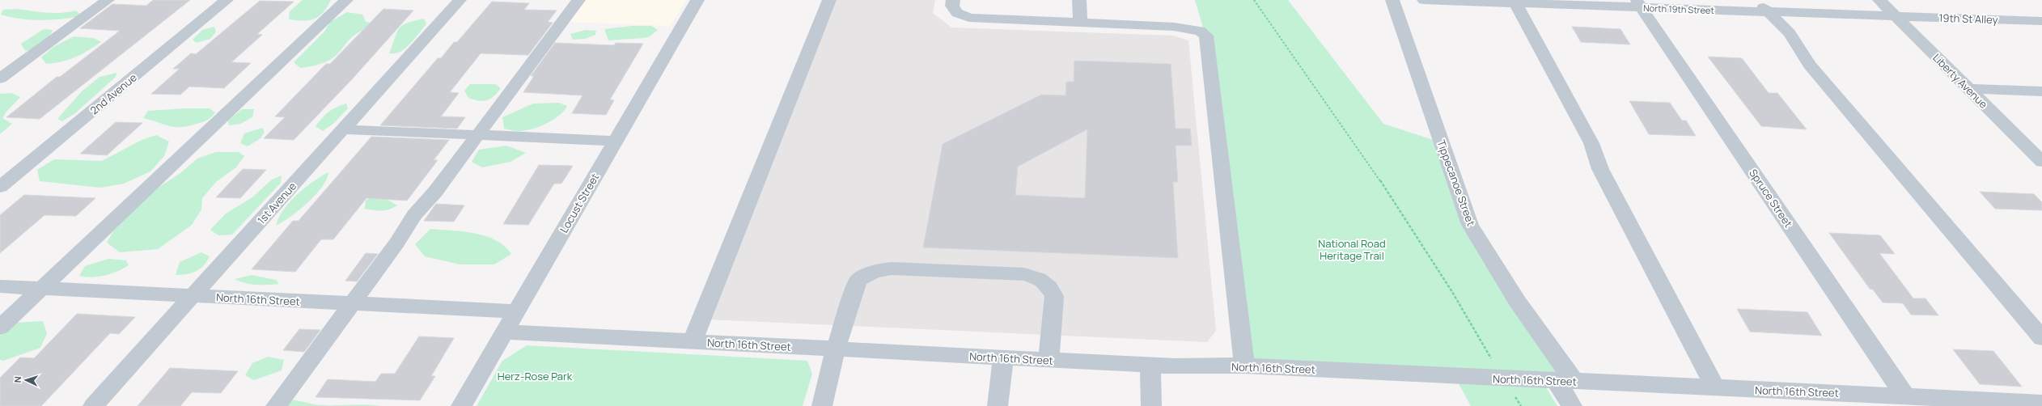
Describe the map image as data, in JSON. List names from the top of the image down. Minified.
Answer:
{"streets":{"street":["North 19th Street","19th St Alley","Liberty Avenue","2nd Avenue","Tippecanoe Street","Spruce Street","1st Avenue","Locust Street","North 16th Street"]},"crossings":[["North 19th Street","19th St Alley"],["North 19th Street","Liberty Avenue"],["North 19th Street","Spruce Street"],["19th St Alley","Liberty Avenue"],["Tippecanoe Street","North 16th Street"],["Spruce Street","North 16th Street"],["1st Avenue","North 16th Street"],["Locust Street","North 16th Street"]],"parks":["National Road Heritage Trail","Herz-Rose Park"],"north":"left"}
